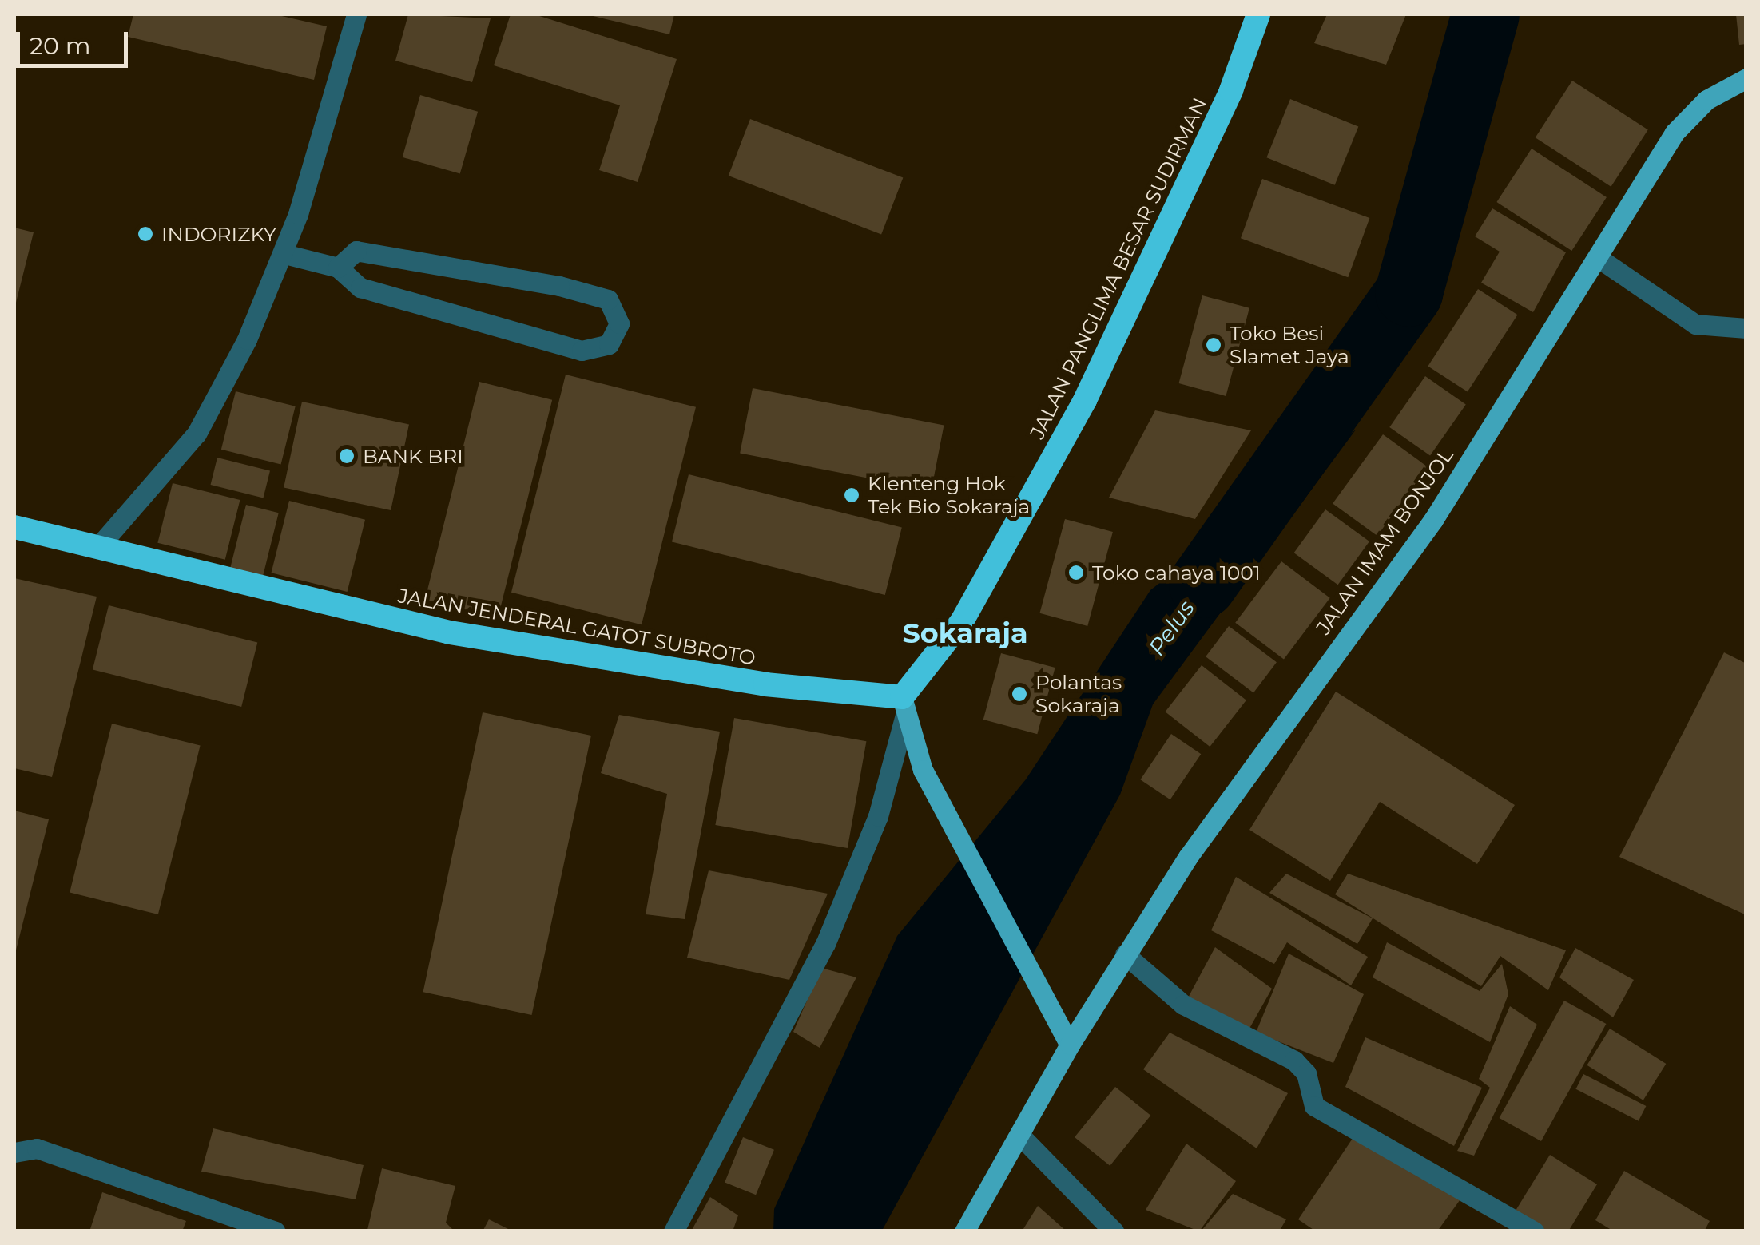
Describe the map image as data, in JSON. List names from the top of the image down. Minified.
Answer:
{"streets":{"highway":["JALAN PANGLIMA BESAR SUDIRMAN","JALAN JENDERAL GATOT SUBROTO"],"main road":["JALAN IMAM BONJOL"]},"crossings":[["JALAN PANGLIMA BESAR SUDIRMAN","JALAN JENDERAL GATOT SUBROTO"]],"districts":["Sokaraja"],"water":["Pelus"],"places":["INDORIZKY","Toko Besi Slamet Jaya","BANK BRI","Klenteng Hok Tek Bio Sokaraja","Toko cahaya 1001","Polantas Sokaraja"],"scale_bar":"20 m"}
